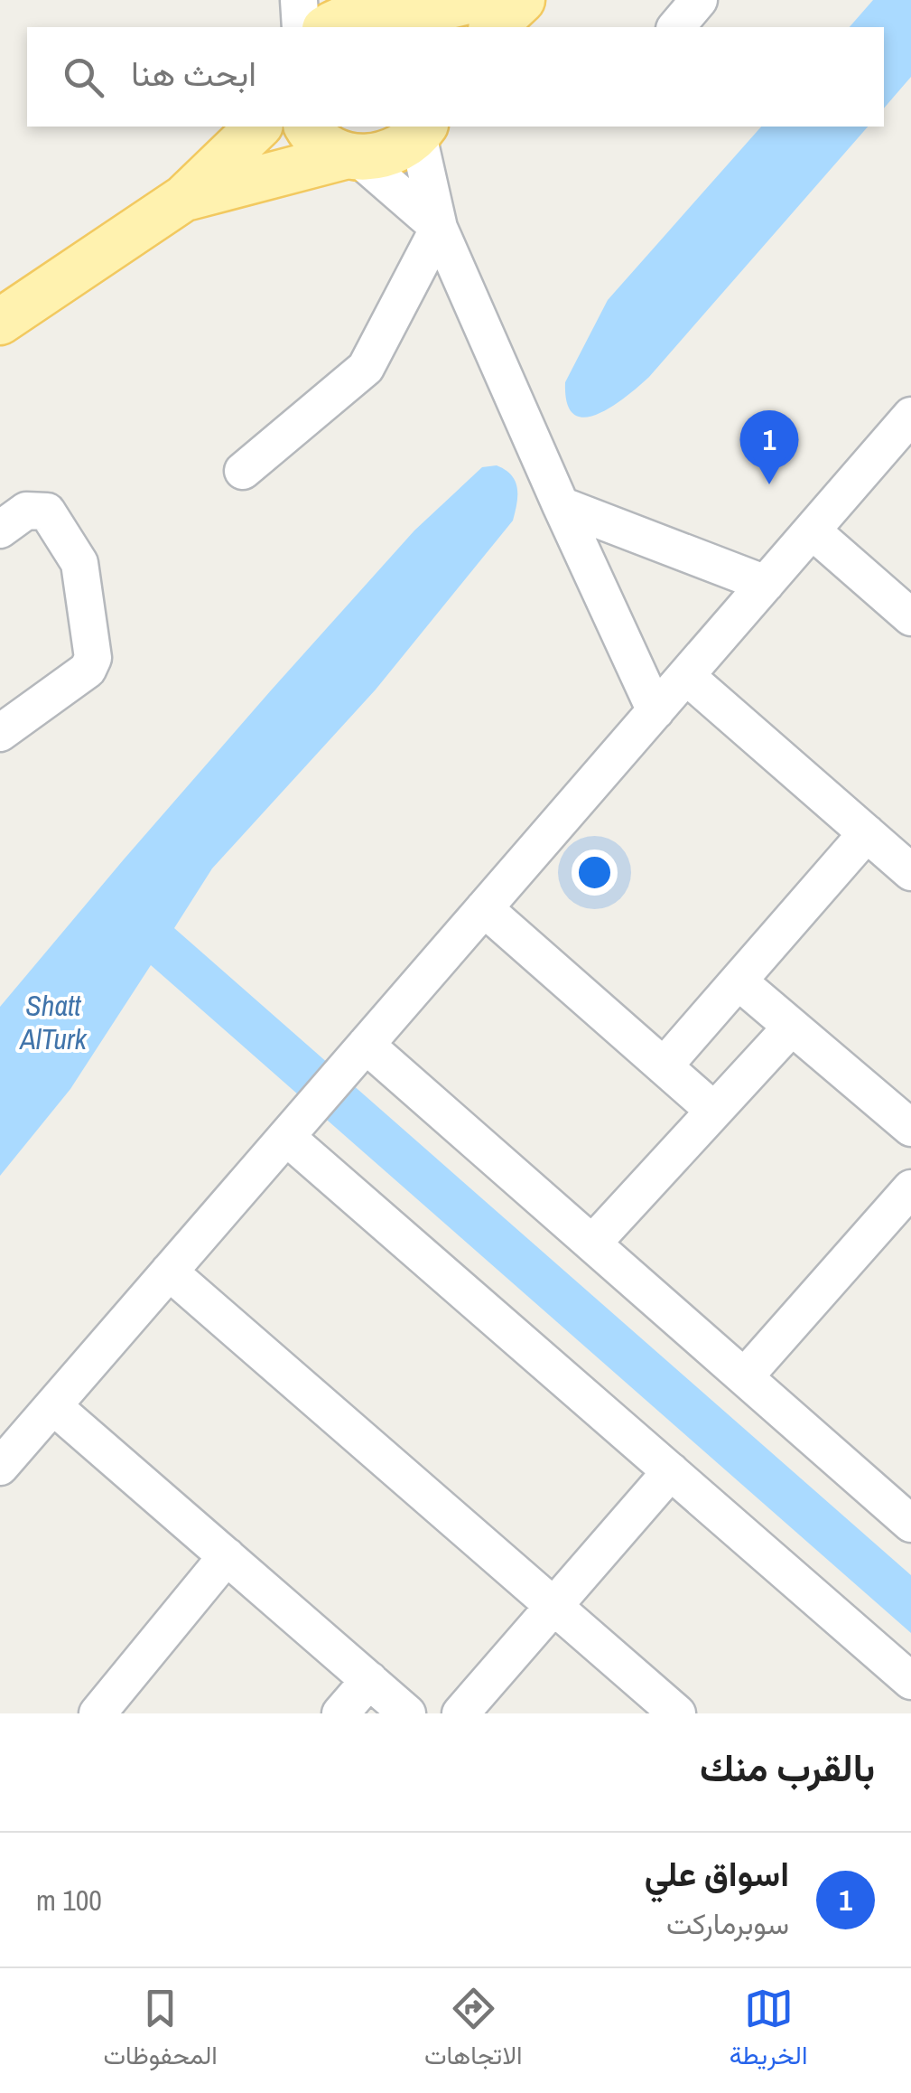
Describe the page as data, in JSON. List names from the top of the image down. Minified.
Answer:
{"water":["Shatt AlTurk"],"page":{"search":"ابحث هنا","pins":"1","heading":"بالقرب منك","list":[{"mark":"1","name":"اسواق علي","note":"سوبرماركت","value":"100 m"}],"nav":["الخريطة","الاتجاهات","المحفوظات"]}}
